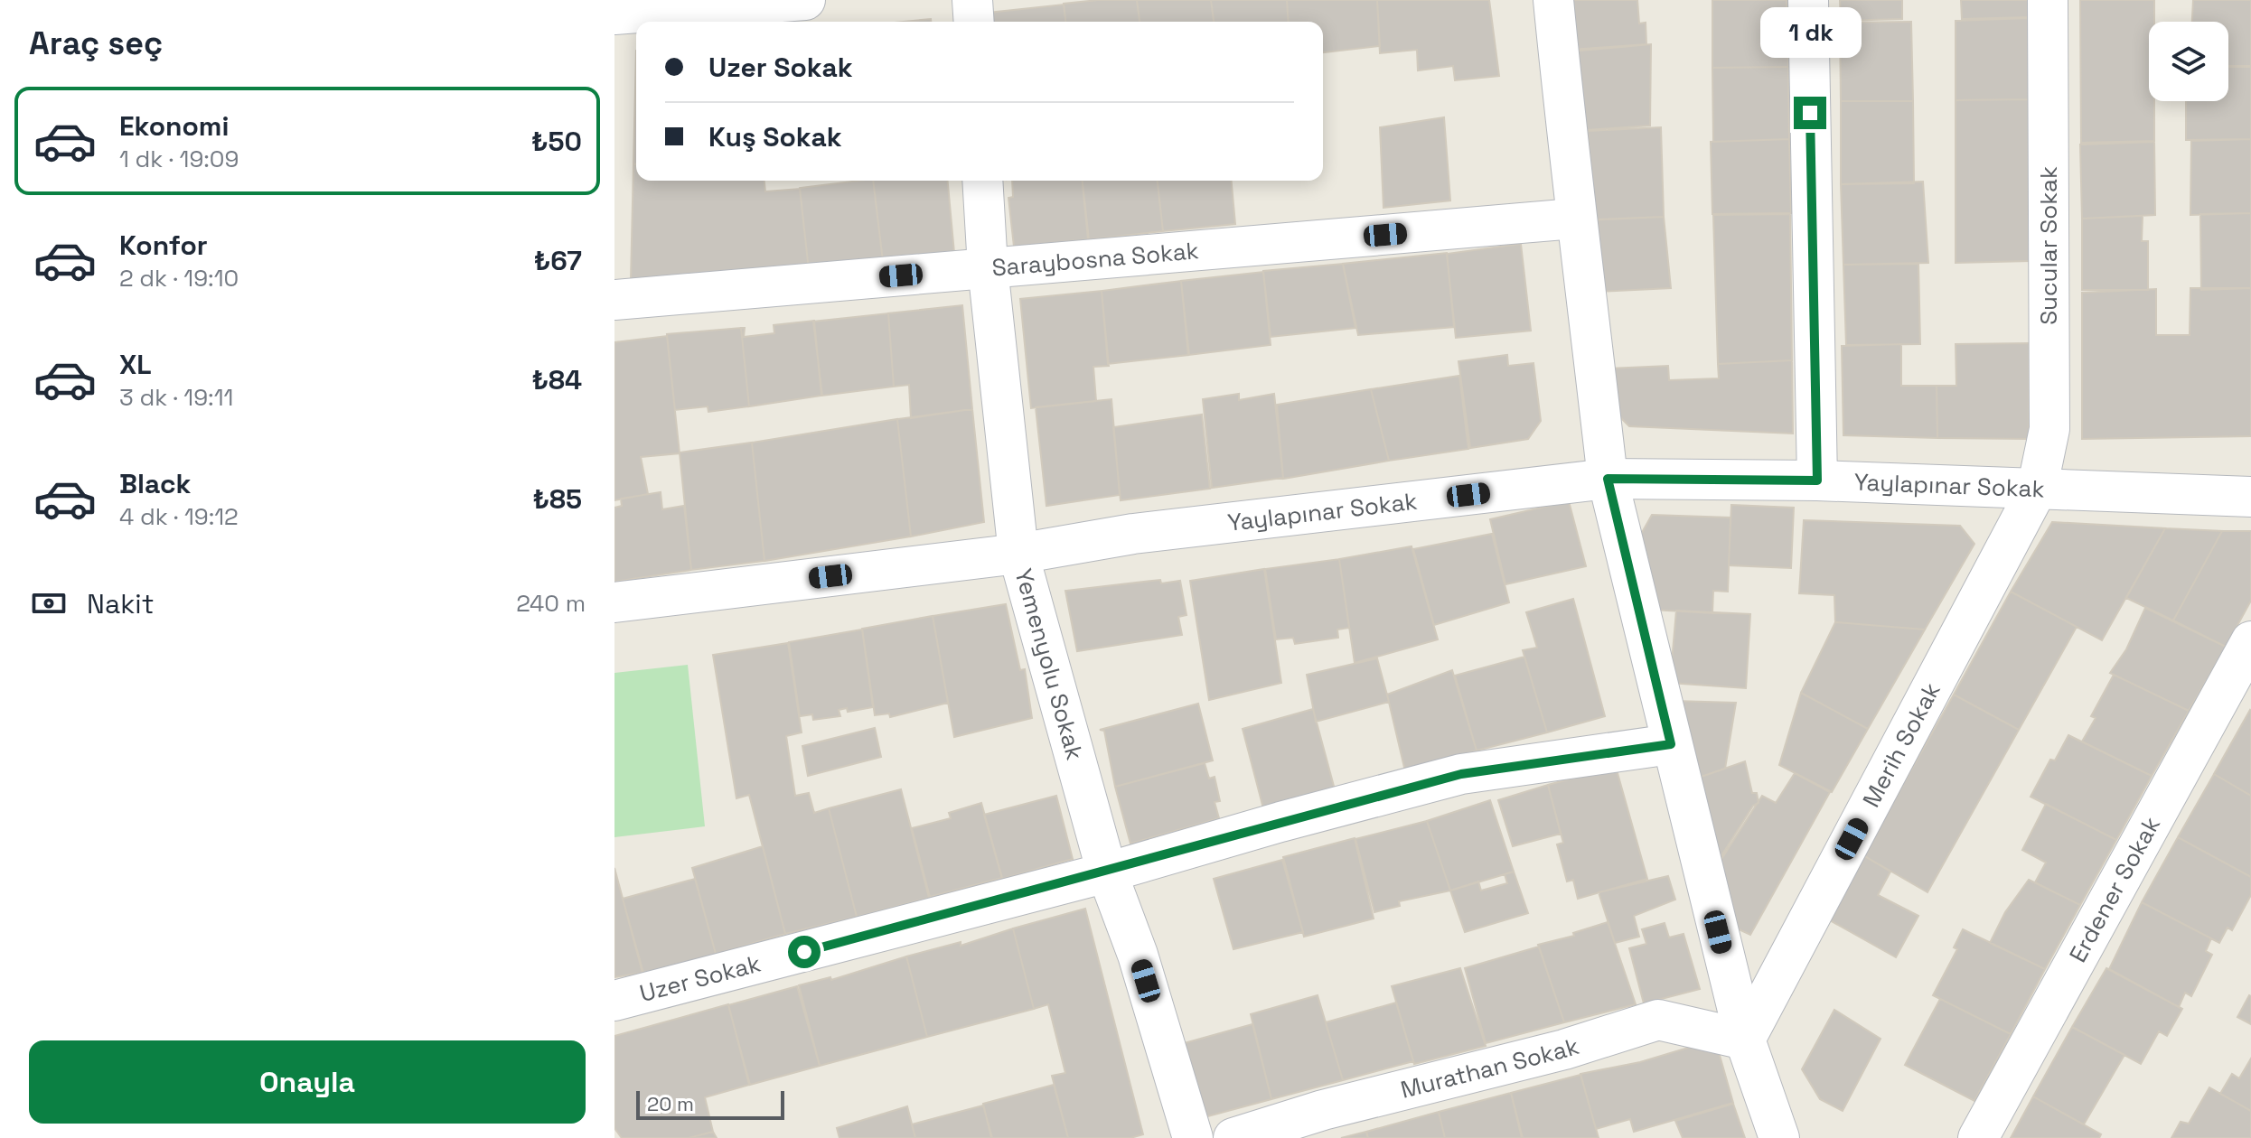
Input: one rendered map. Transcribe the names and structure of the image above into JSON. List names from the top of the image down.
{
  "streets": {
    "street": [
      "Sucular Sokak",
      "Saraybosna Sokak",
      "Yaylapınar Sokak",
      "Yemenyolu Sokak",
      "Merih Sokak",
      "Erdener Sokak",
      "Uzer Sokak",
      "Murathan Sokak"
    ]
  },
  "crossings": [
    ["Sucular Sokak", "Yaylapınar Sokak"],
    ["Sucular Sokak", "Merih Sokak"],
    ["Saraybosna Sokak", "Yemenyolu Sokak"],
    ["Yaylapınar Sokak", "Yemenyolu Sokak"],
    ["Yaylapınar Sokak", "Merih Sokak"],
    ["Yemenyolu Sokak", "Uzer Sokak"],
    ["Merih Sokak", "Murathan Sokak"]
  ],
  "scale_bar": "20 m",
  "page": {
    "heading": "Araç seç",
    "bubble": "1 dk",
    "banner": ["Uzer Sokak", "Kuş Sokak"],
    "list": [
      {
        "name": "Ekonomi",
        "note": "1 dk · 19:09",
        "value": "₺50"
      },
      {
        "name": "Konfor",
        "note": "2 dk · 19:10",
        "value": "₺67"
      },
      {
        "name": "XL",
        "note": "3 dk · 19:11",
        "value": "₺84"
      },
      {
        "name": "Black",
        "note": "4 dk · 19:12",
        "value": "₺85"
      }
    ],
    "pay": ["Nakit", "240 m"],
    "buttons": "Onayla",
    "scale": "20 m"
  }
}
